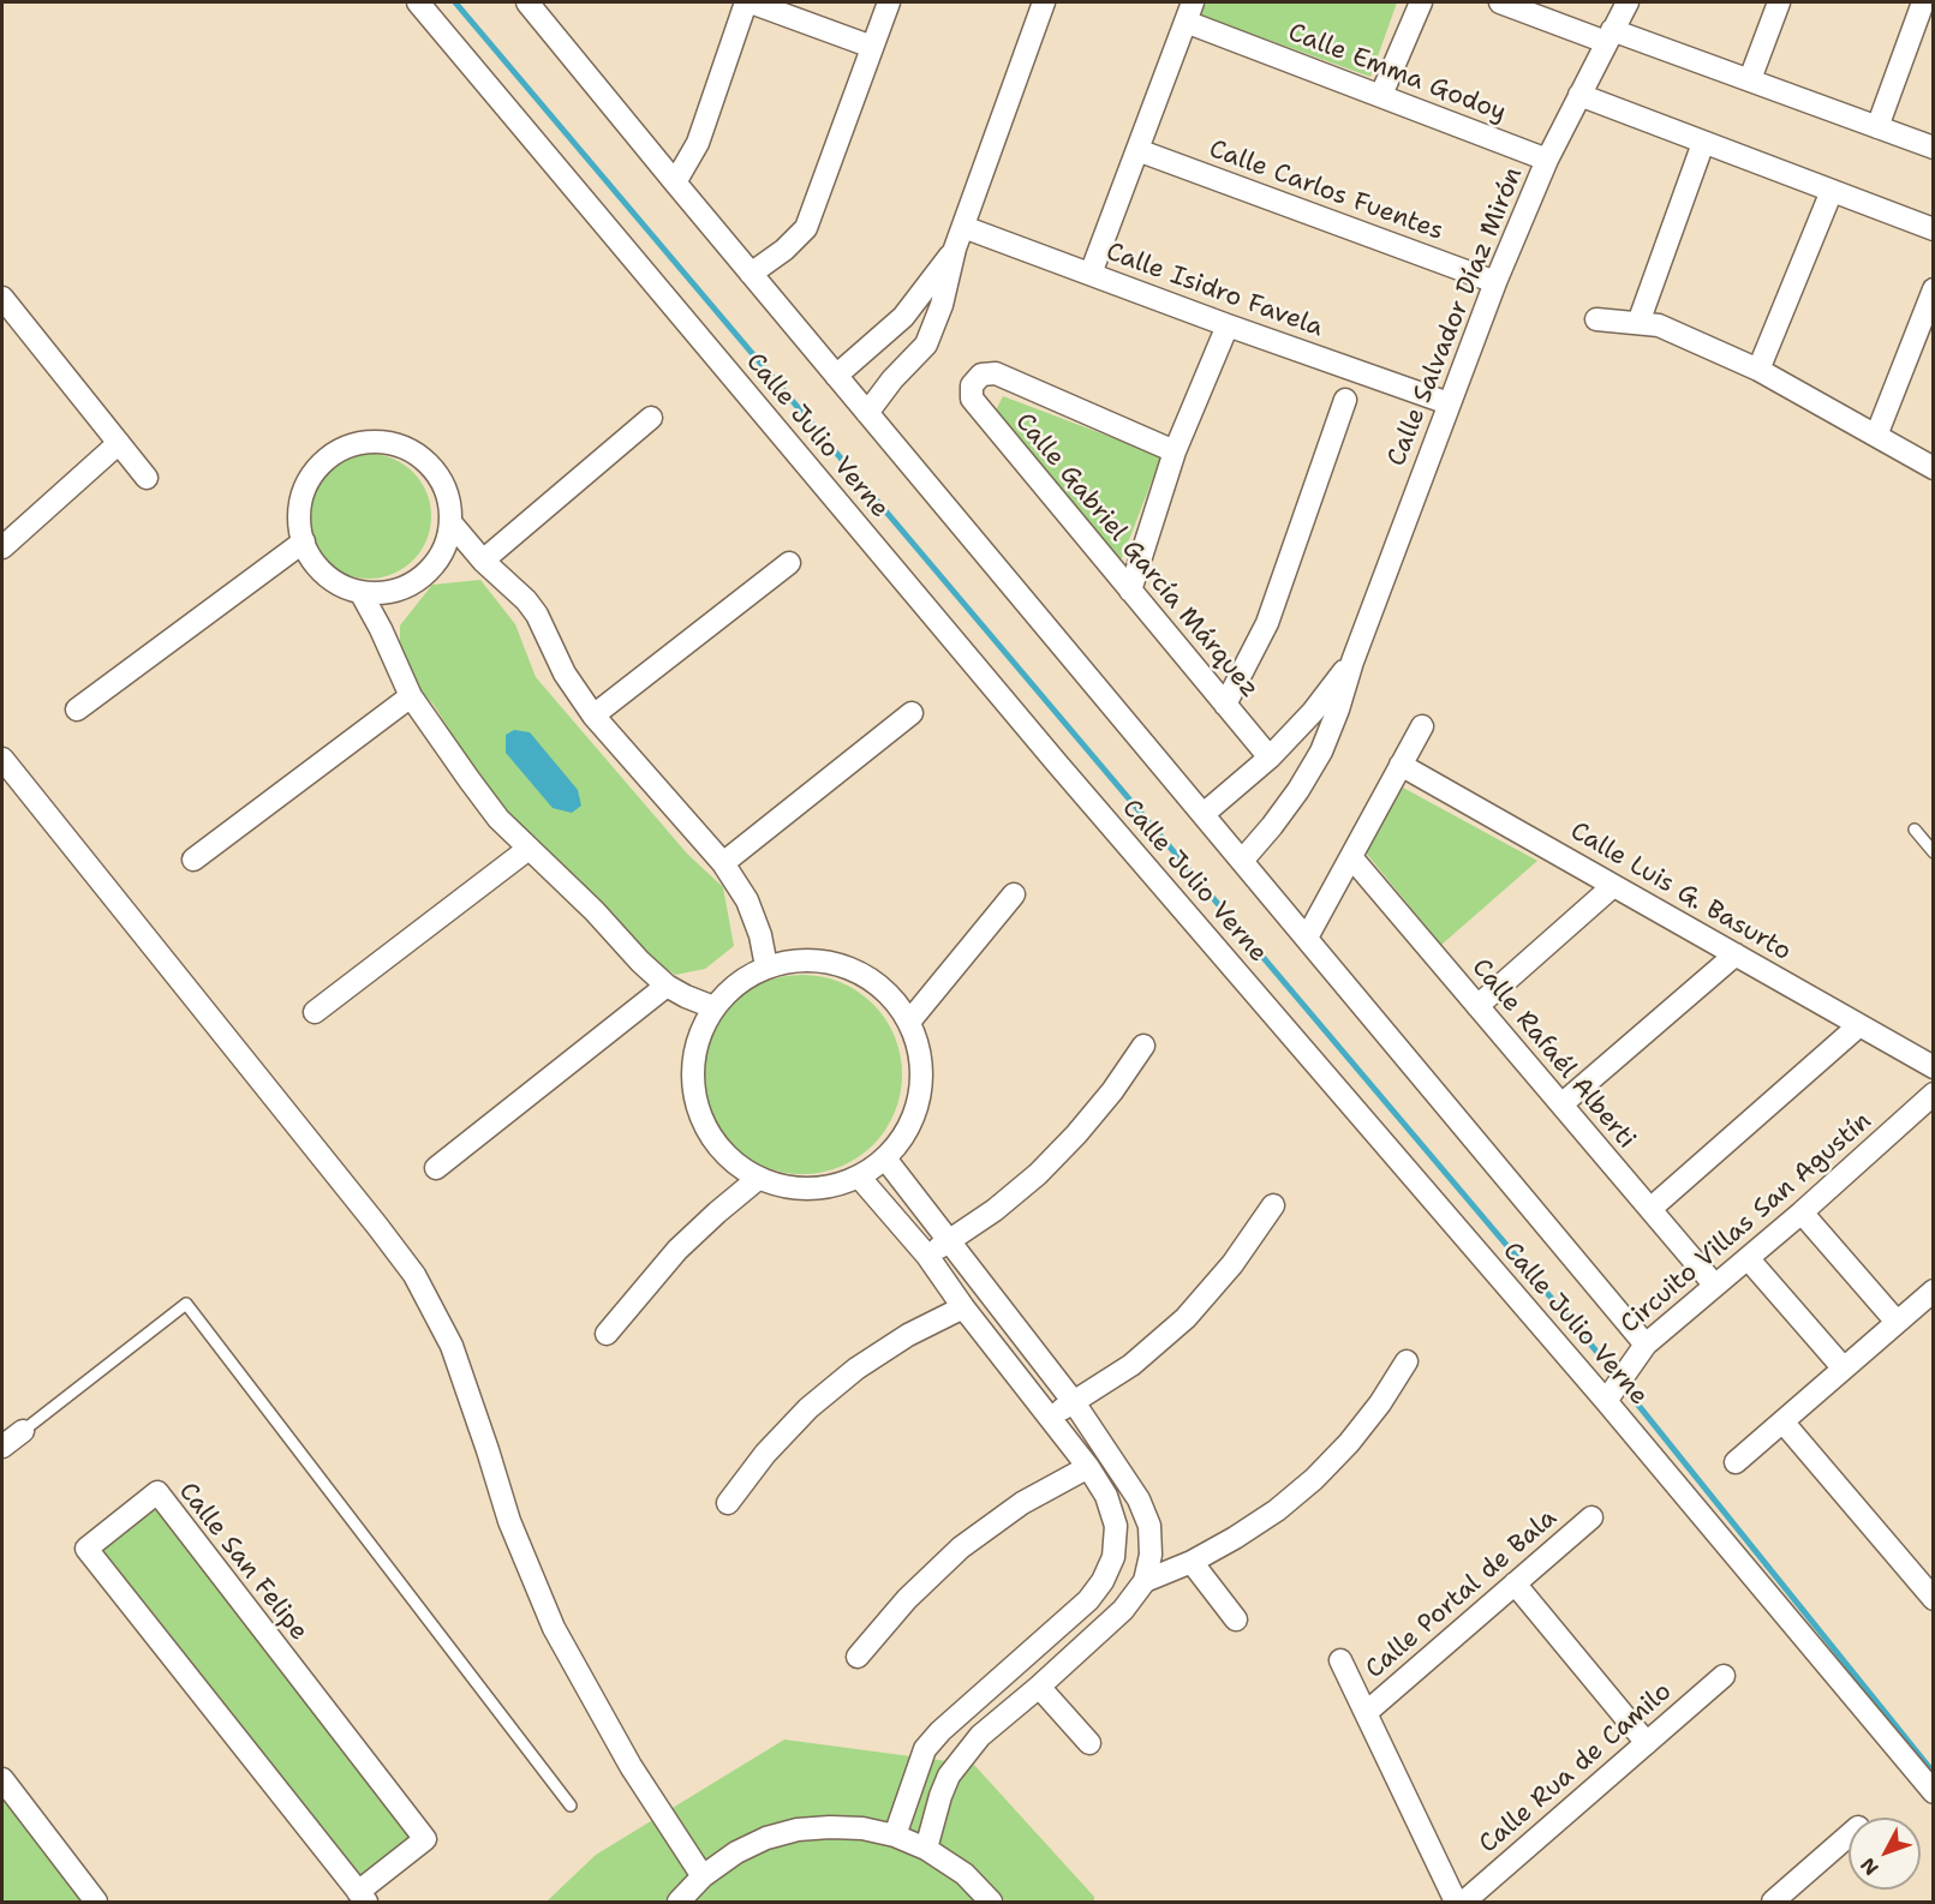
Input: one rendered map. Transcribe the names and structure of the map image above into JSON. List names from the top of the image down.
{
  "streets": {
    "street": [
      "Calle Emma Godoy",
      "Calle Carlos Fuentes",
      "Calle Isidro Favela",
      "Calle Salvador Díaz Mirón",
      "Calle Julio Verne",
      "Calle Gabriel García Márquez",
      "Calle Luis G. Basurto",
      "Calle Rafaél Alberti",
      "Circuito Villas San Agustín",
      "Calle San Felipe",
      "Calle Portal de Bala",
      "Calle Rua de Camilo"
    ]
  },
  "crossings": [
    ["Calle Emma Godoy", "Calle Salvador Díaz Mirón"],
    ["Calle Carlos Fuentes", "Calle Salvador Díaz Mirón"],
    ["Calle Isidro Favela", "Calle Salvador Díaz Mirón"],
    ["Calle Salvador Díaz Mirón", "Calle Julio Verne"],
    ["Calle Salvador Díaz Mirón", "Calle Gabriel García Márquez"],
    ["Calle Julio Verne", "Circuito Villas San Agustín"],
    ["Calle Rafaél Alberti", "Circuito Villas San Agustín"]
  ],
  "north": "bottom left"
}
